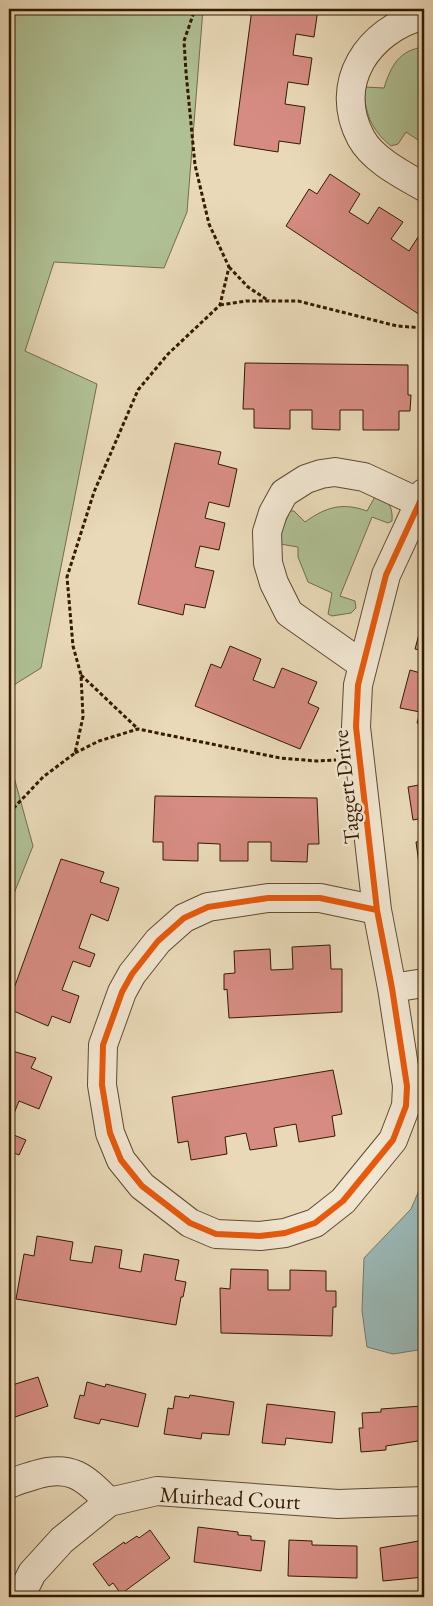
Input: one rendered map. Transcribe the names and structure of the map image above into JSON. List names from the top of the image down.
{
  "streets": {
    "street": ["Taggert Drive", "Muirhead Court"]
  }
}
